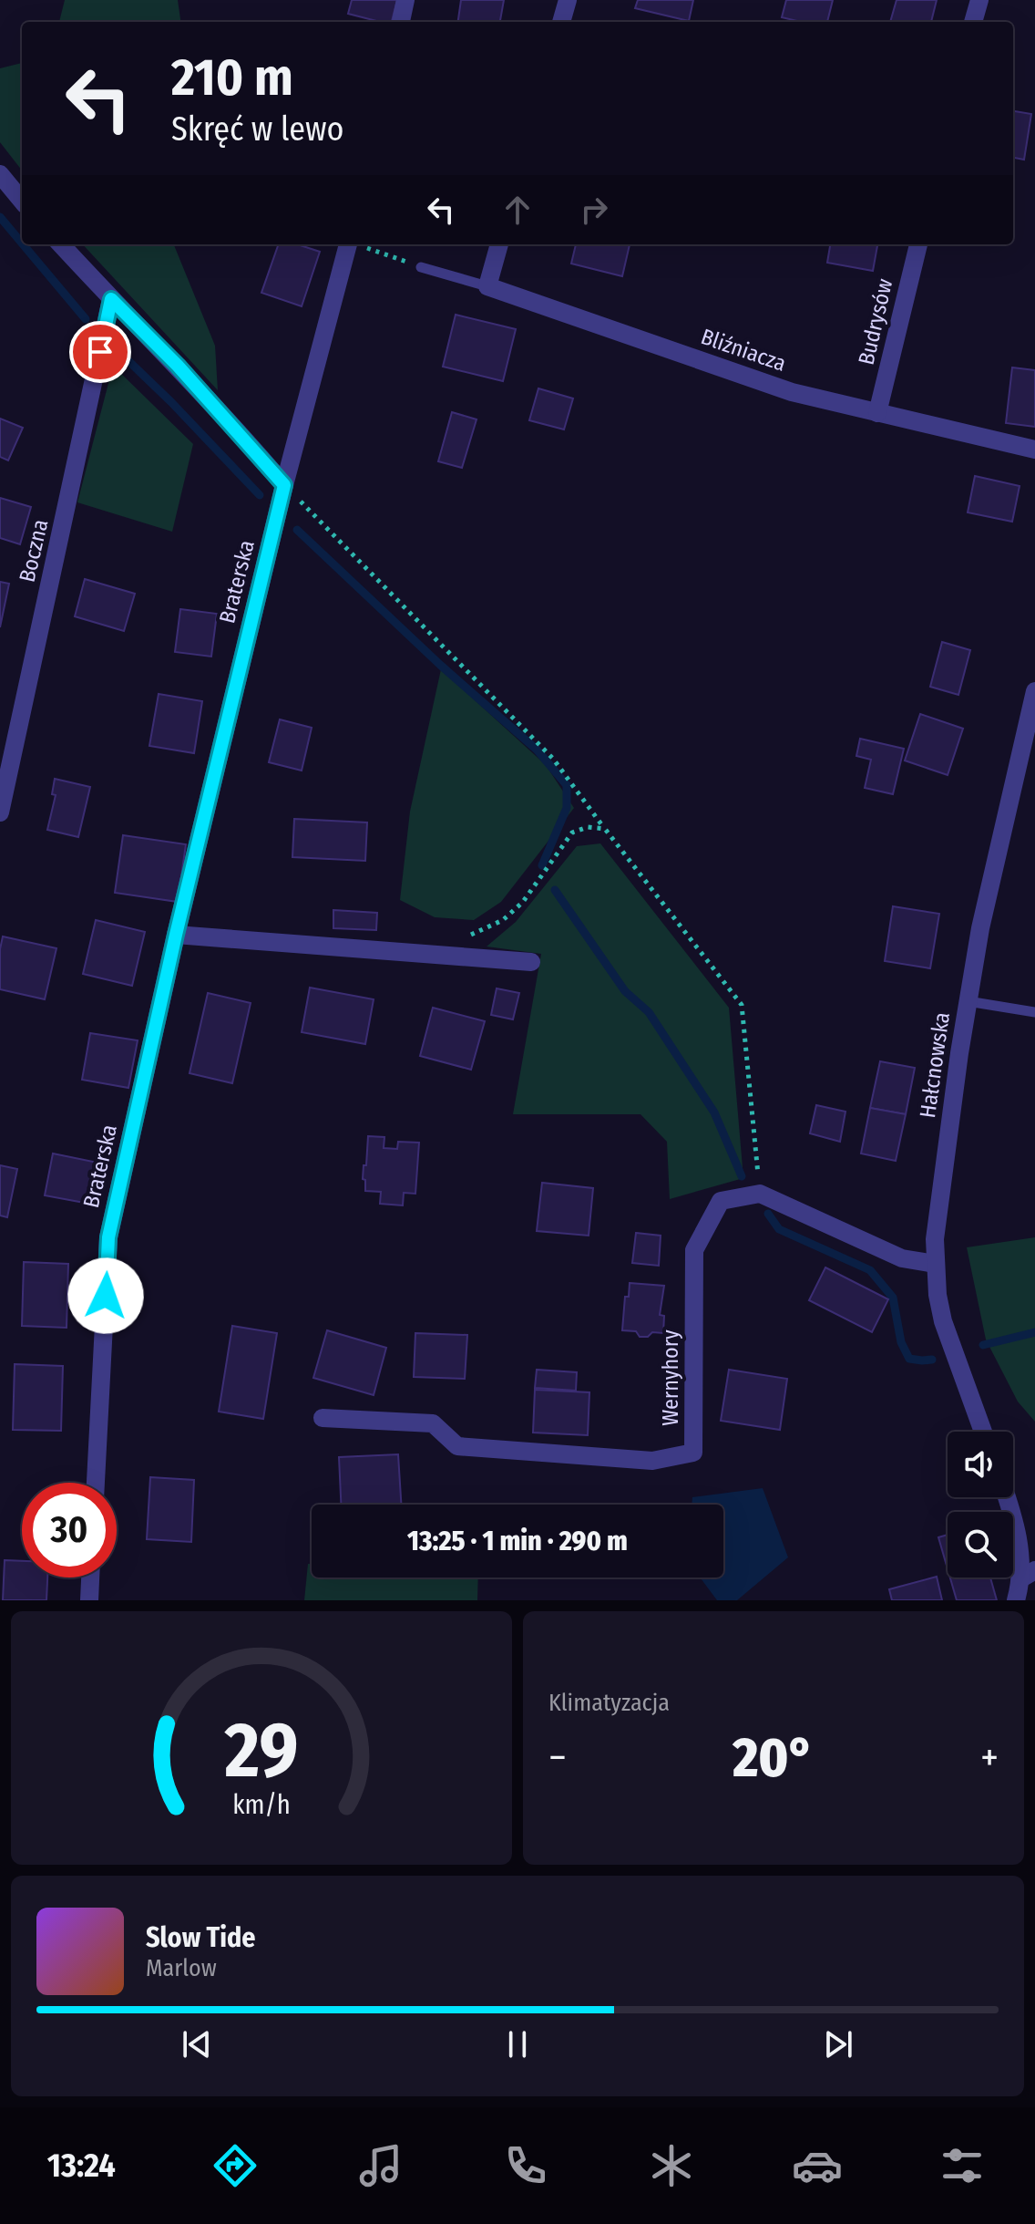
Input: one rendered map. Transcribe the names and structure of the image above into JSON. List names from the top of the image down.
{
  "streets": {
    "street": [
      "Budrysów",
      "Bliźniacza",
      "Boczna",
      "Braterska",
      "Hałcnowska",
      "Wernyhory"
    ]
  },
  "crossings": [
    ["Budrysów", "Bliźniacza"]
  ],
  "page": {
    "turn": ["210 m", "Skręć w lewo"],
    "limit": "30",
    "trip": "13:25 · 1 min · 290 m",
    "tile": "Klimatyzacja",
    "heat": ["−", "20°", "+"],
    "song": ["Slow Tide", "Marlow"],
    "tabs": "13:24",
    "gauge": ["29", "km/h"]
  }
}
